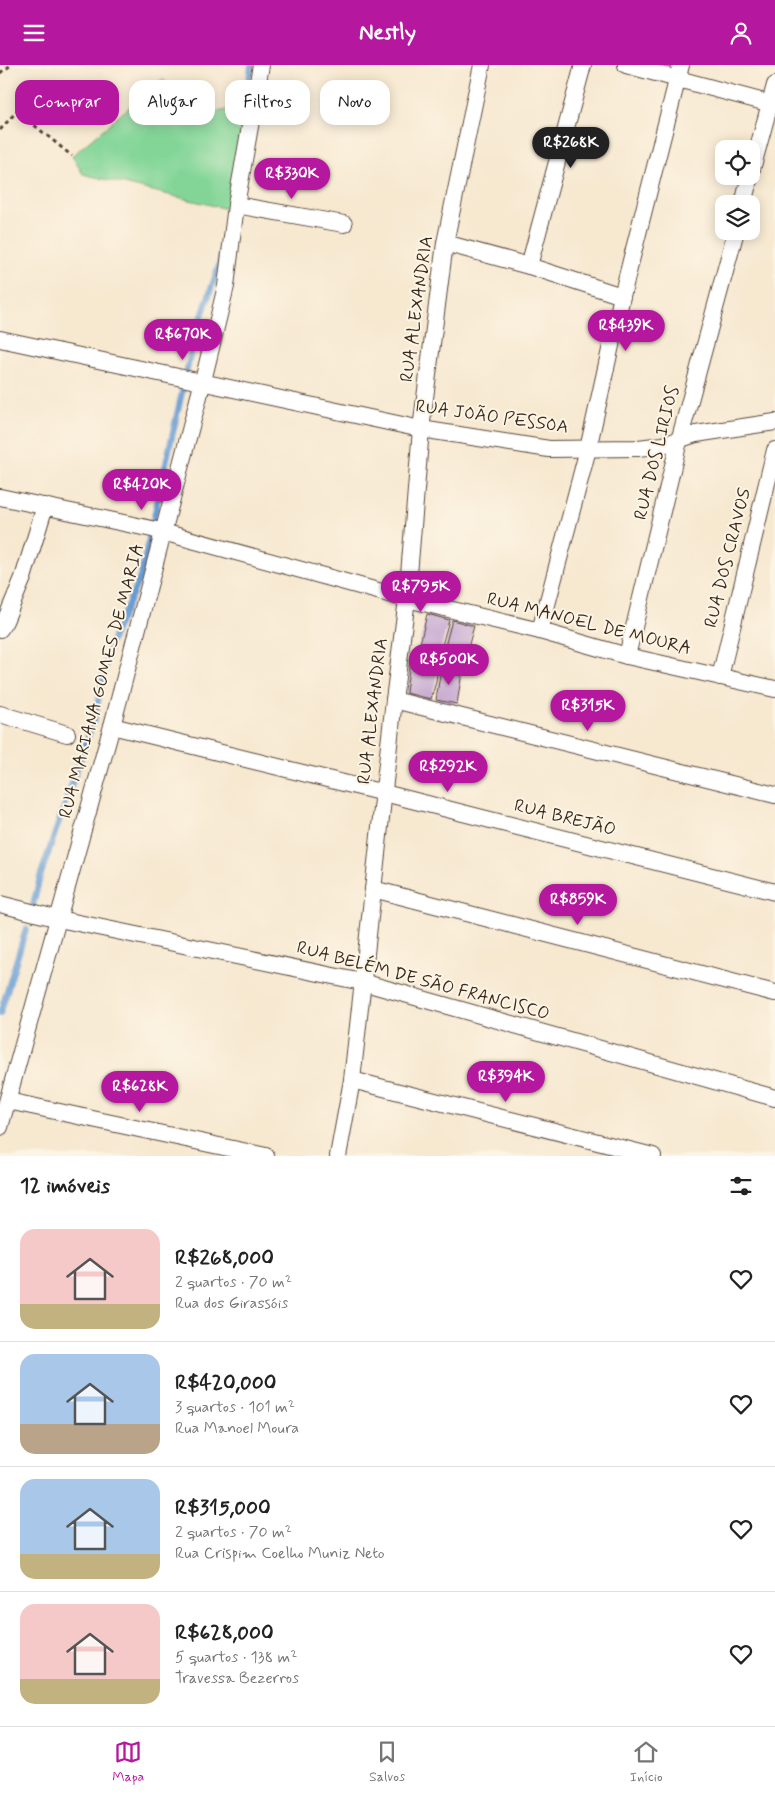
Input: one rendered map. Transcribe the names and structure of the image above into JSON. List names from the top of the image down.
{
  "streets": {
    "street": [
      "RUA ALEXANDRIA",
      "RUA JOÃO PESSOA",
      "RUA DOS LIRIOS",
      "RUA DOS CRAVOS",
      "RUA MANOEL DE MOURA",
      "RUA MARIANA GOMES DE MARIA",
      "RUA BREJÃO",
      "RUA BELÉM DE SÃO FRANCISCO"
    ]
  },
  "crossings": [
    ["RUA ALEXANDRIA", "RUA JOÃO PESSOA"],
    ["RUA ALEXANDRIA", "RUA MANOEL DE MOURA"],
    ["RUA ALEXANDRIA", "RUA BREJÃO"],
    ["RUA ALEXANDRIA", "RUA BELÉM DE SÃO FRANCISCO"],
    ["RUA JOÃO PESSOA", "RUA DOS LIRIOS"],
    ["RUA JOÃO PESSOA", "RUA MARIANA GOMES DE MARIA"],
    ["RUA DOS LIRIOS", "RUA MANOEL DE MOURA"],
    ["RUA DOS CRAVOS", "RUA MANOEL DE MOURA"],
    ["RUA MANOEL DE MOURA", "RUA MARIANA GOMES DE MARIA"],
    ["RUA MARIANA GOMES DE MARIA", "RUA BREJÃO"],
    ["RUA MARIANA GOMES DE MARIA", "RUA BELÉM DE SÃO FRANCISCO"]
  ],
  "page": {
    "header": "Nestly",
    "chip": [
      "Comprar",
      "Alugar",
      "Filtros",
      "Novo"
    ],
    "price": [
      "R$268K",
      "R$330K",
      "R$439K",
      "R$670K",
      "R$420K",
      "R$795K",
      "R$500K",
      "R$315K",
      "R$292K",
      "R$859K",
      "R$394K",
      "R$628K"
    ],
    "heading": "12 imóveis",
    "list": [
      {
        "name": "R$268,000",
        "note": "2 quartos · 70 m² · Rua dos Girassóis"
      },
      {
        "name": "R$420,000",
        "note": "3 quartos · 101 m² · Rua Manoel Moura"
      },
      {
        "name": "R$315,000",
        "note": "2 quartos · 70 m² · Rua Crispim Coelho Muniz Neto"
      },
      {
        "name": "R$628,000",
        "note": "5 quartos · 138 m² · Travessa Bezerros"
      }
    ],
    "tabs": ["Mapa", "Salvos", "Início"]
  }
}
